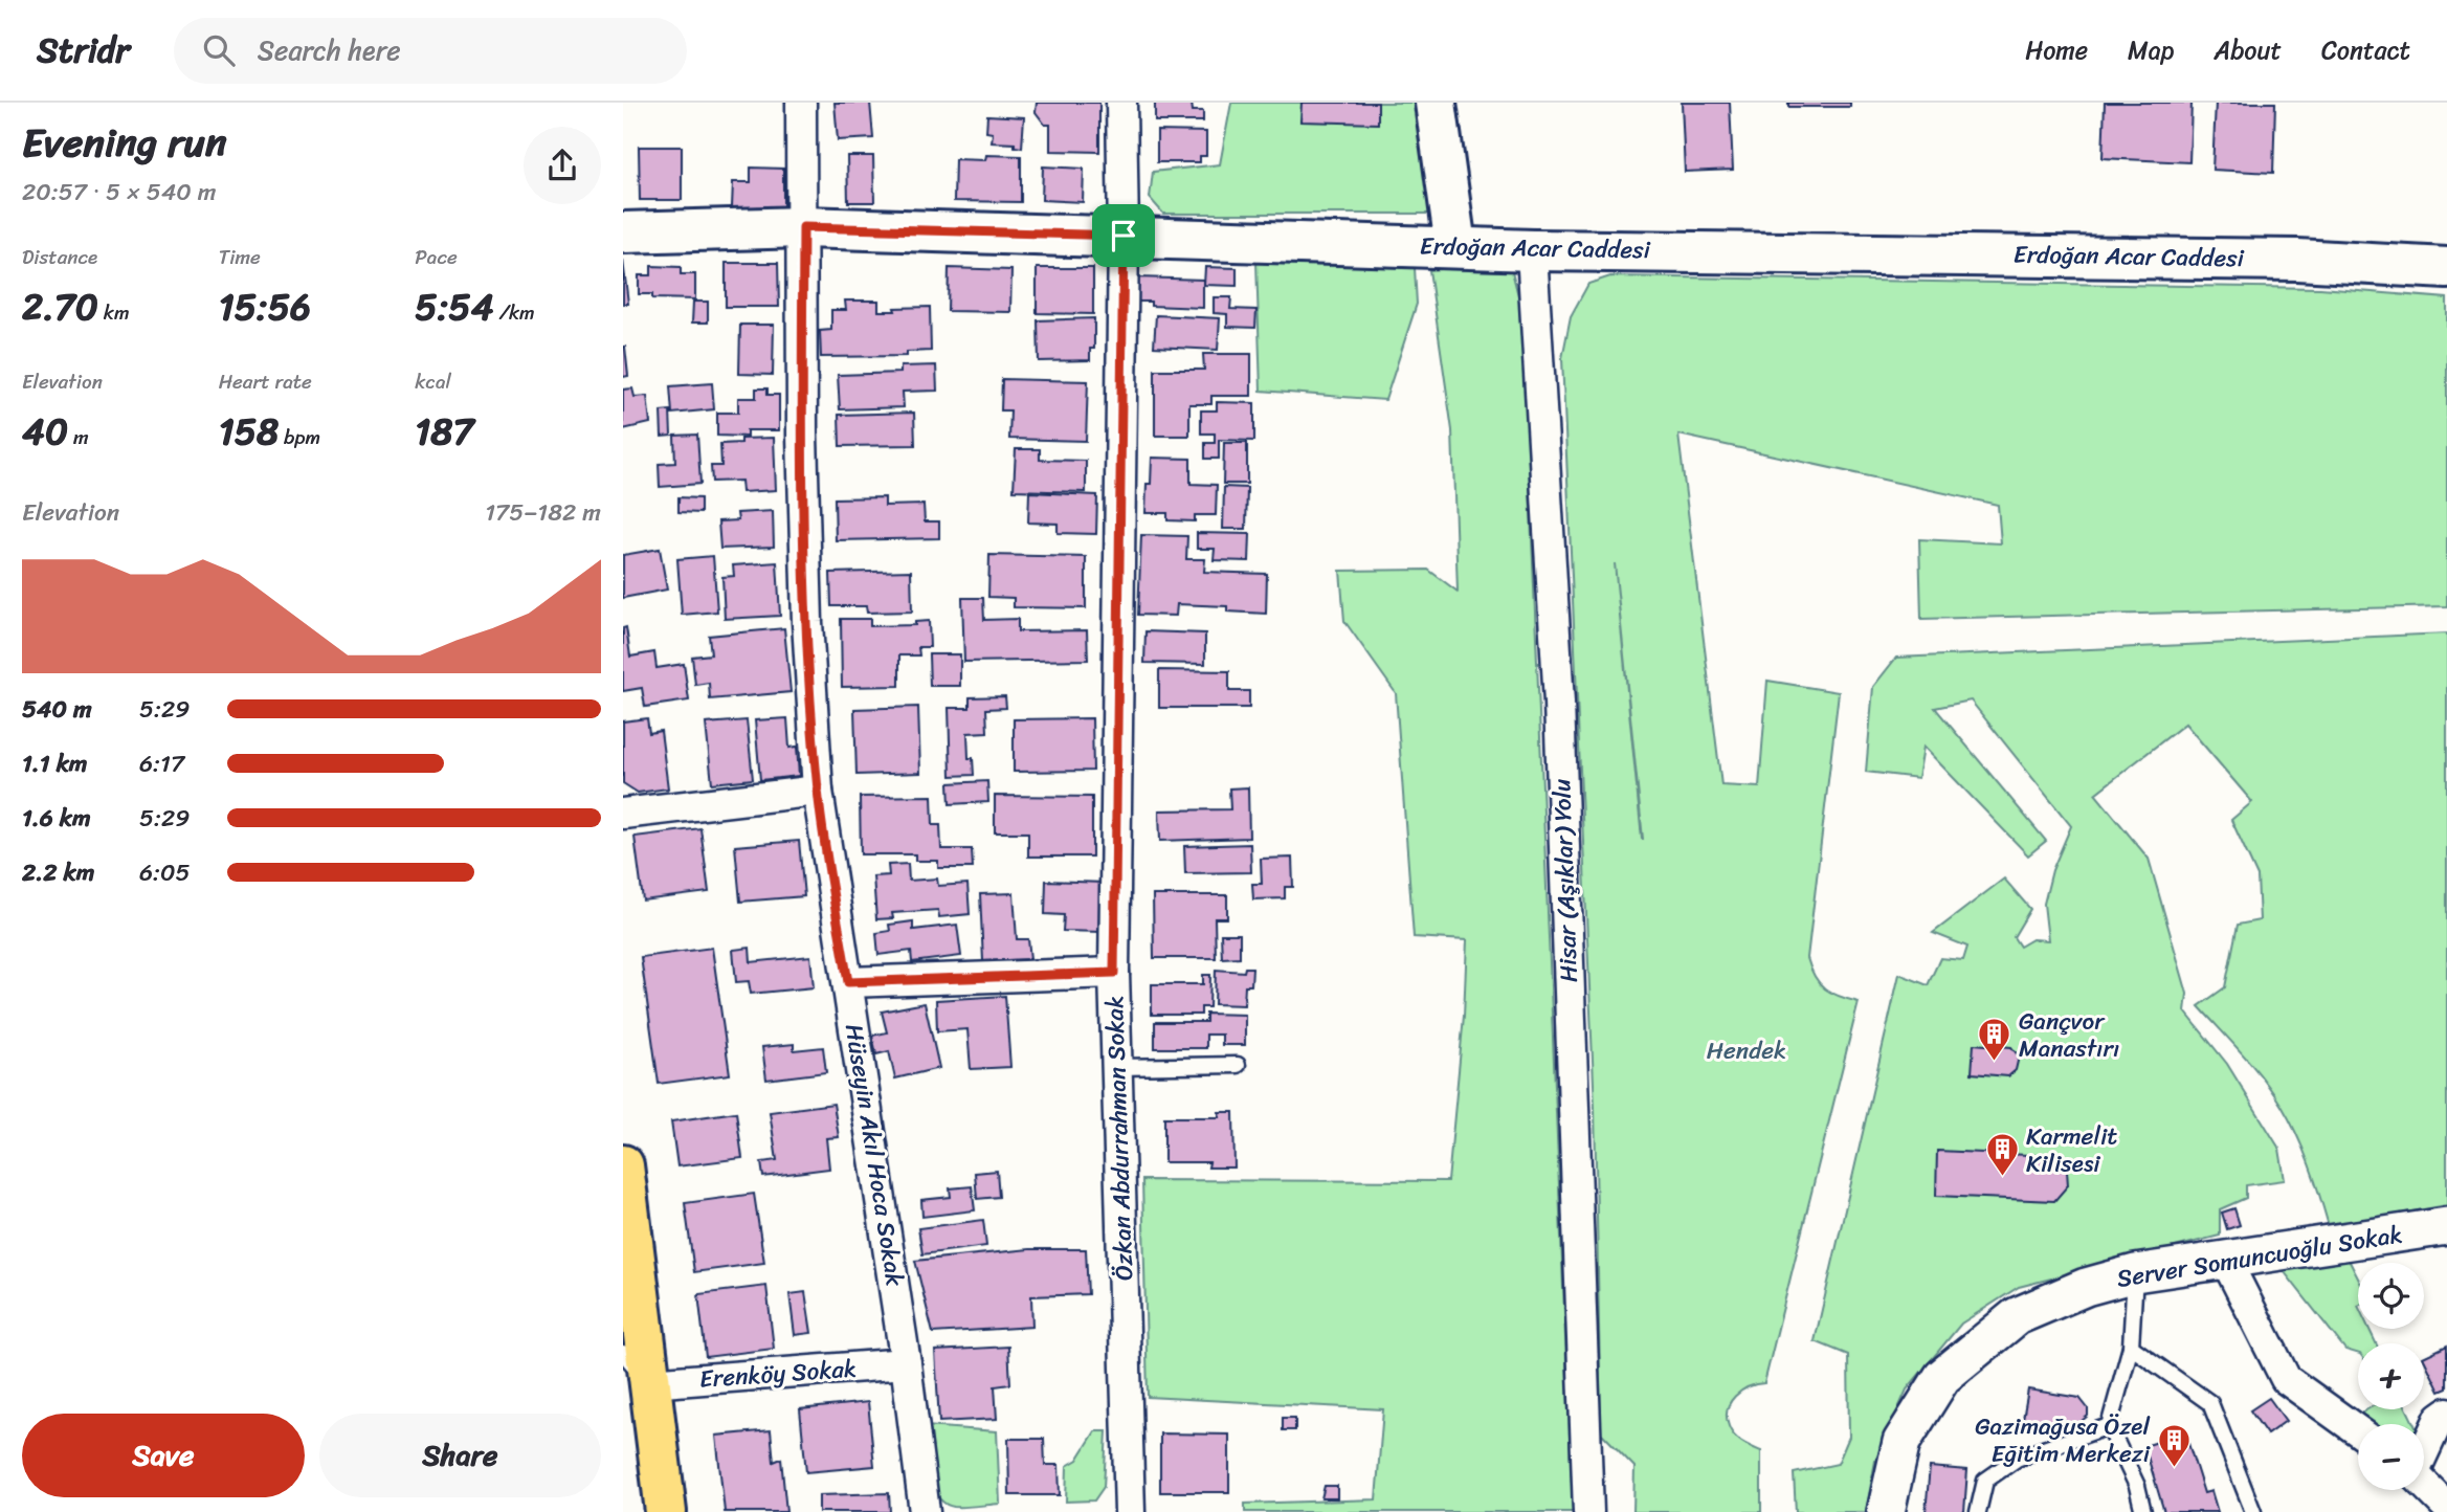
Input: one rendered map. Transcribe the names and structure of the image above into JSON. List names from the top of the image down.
{
  "streets": {
    "main road": ["Erdoğan Acar Caddesi"],
    "street": [
      "Hisar (Aşıklar) Yolu",
      "Özkan Abdurrahman Sokak",
      "Hüseyin Akıl Hoca Sokak",
      "Server Somuncuoğlu Sokak",
      "Erenköy Sokak"
    ]
  },
  "crossings": [
    ["Erdoğan Acar Caddesi", "Hisar (Aşıklar) Yolu"],
    ["Erdoğan Acar Caddesi", "Özkan Abdurrahman Sokak"],
    ["Erdoğan Acar Caddesi", "Hüseyin Akıl Hoca Sokak"],
    ["Hüseyin Akıl Hoca Sokak", "Erenköy Sokak"]
  ],
  "parks": ["Hendek"],
  "places": {
    "building": ["Gançvor Manastırı", "Karmelit Kilisesi", "Gazimağusa Özel Eğitim Merkezi"]
  },
  "page": {
    "header": "Stridr",
    "search": "Search here",
    "nav": [
      "Home",
      "Map",
      "About",
      "Contact"
    ],
    "heading": ["Evening run", "20:57 · 5 × 540 m"],
    "stats": [
      ["Distance", "2.70 km"],
      ["Time", "15:56"],
      ["Pace", "5:54 /km"],
      ["Elevation", "40 m"],
      ["Heart rate", "158 bpm"],
      ["kcal", "187"]
    ],
    "chart": ["Elevation", "175–182 m"],
    "list": [
      {
        "name": "540 m",
        "note": "5:29"
      },
      {
        "name": "1.1 km",
        "note": "6:17"
      },
      {
        "name": "1.6 km",
        "note": "5:29"
      },
      {
        "name": "2.2 km",
        "note": "6:05"
      }
    ],
    "map_buttons": ["+", "−"],
    "buttons": ["Save", "Share"]
  }
}
